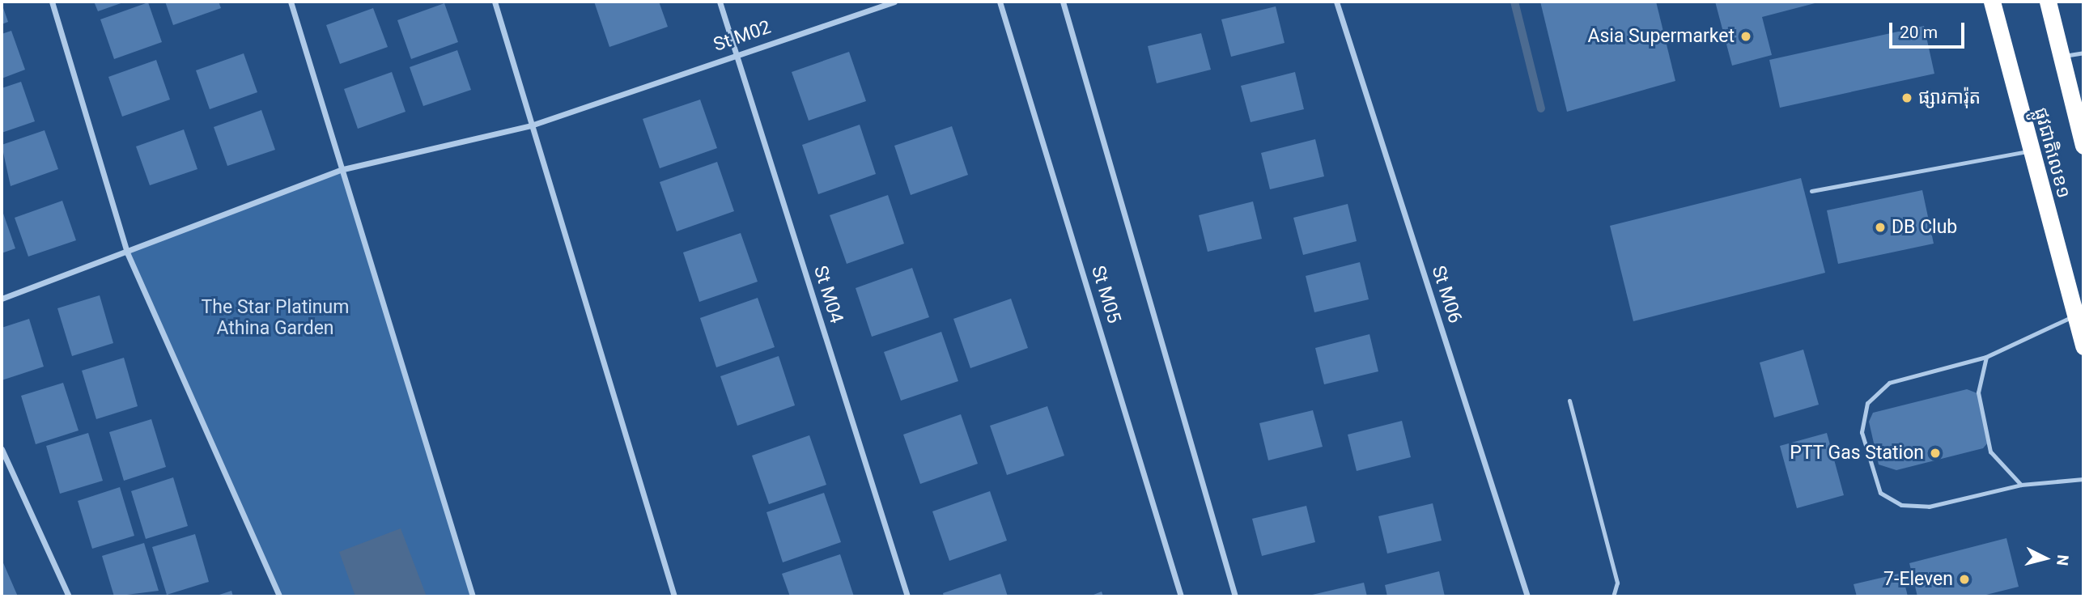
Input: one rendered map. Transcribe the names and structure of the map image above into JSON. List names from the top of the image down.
{
  "streets": {
    "highway": ["ផ្លូវជាតិលេខ១"],
    "street": [
      "St M02",
      "St M04",
      "St M05",
      "St M06"
    ]
  },
  "crossings": [
    ["St M02", "St M04"]
  ],
  "parks": ["The Star Platinum Athina Garden"],
  "places": [
    "Asia Supermarket",
    "ផ្សារការ៉ុត",
    "DB Club",
    "PTT Gas Station",
    "7-Eleven"
  ],
  "scale_bar": "20 m",
  "north": "right"
}
